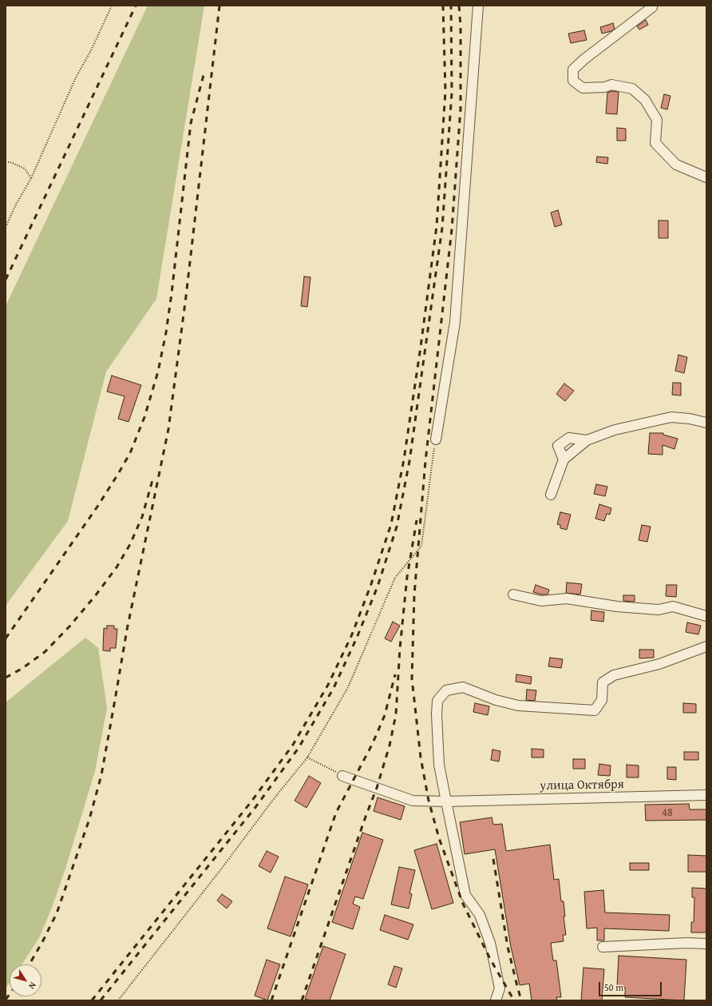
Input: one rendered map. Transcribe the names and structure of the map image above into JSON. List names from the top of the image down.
{
  "streets": {
    "street": ["улица Октября"]
  },
  "house_numbers": ["48"],
  "scale_bar": "50 m",
  "north": "bottom right"
}
